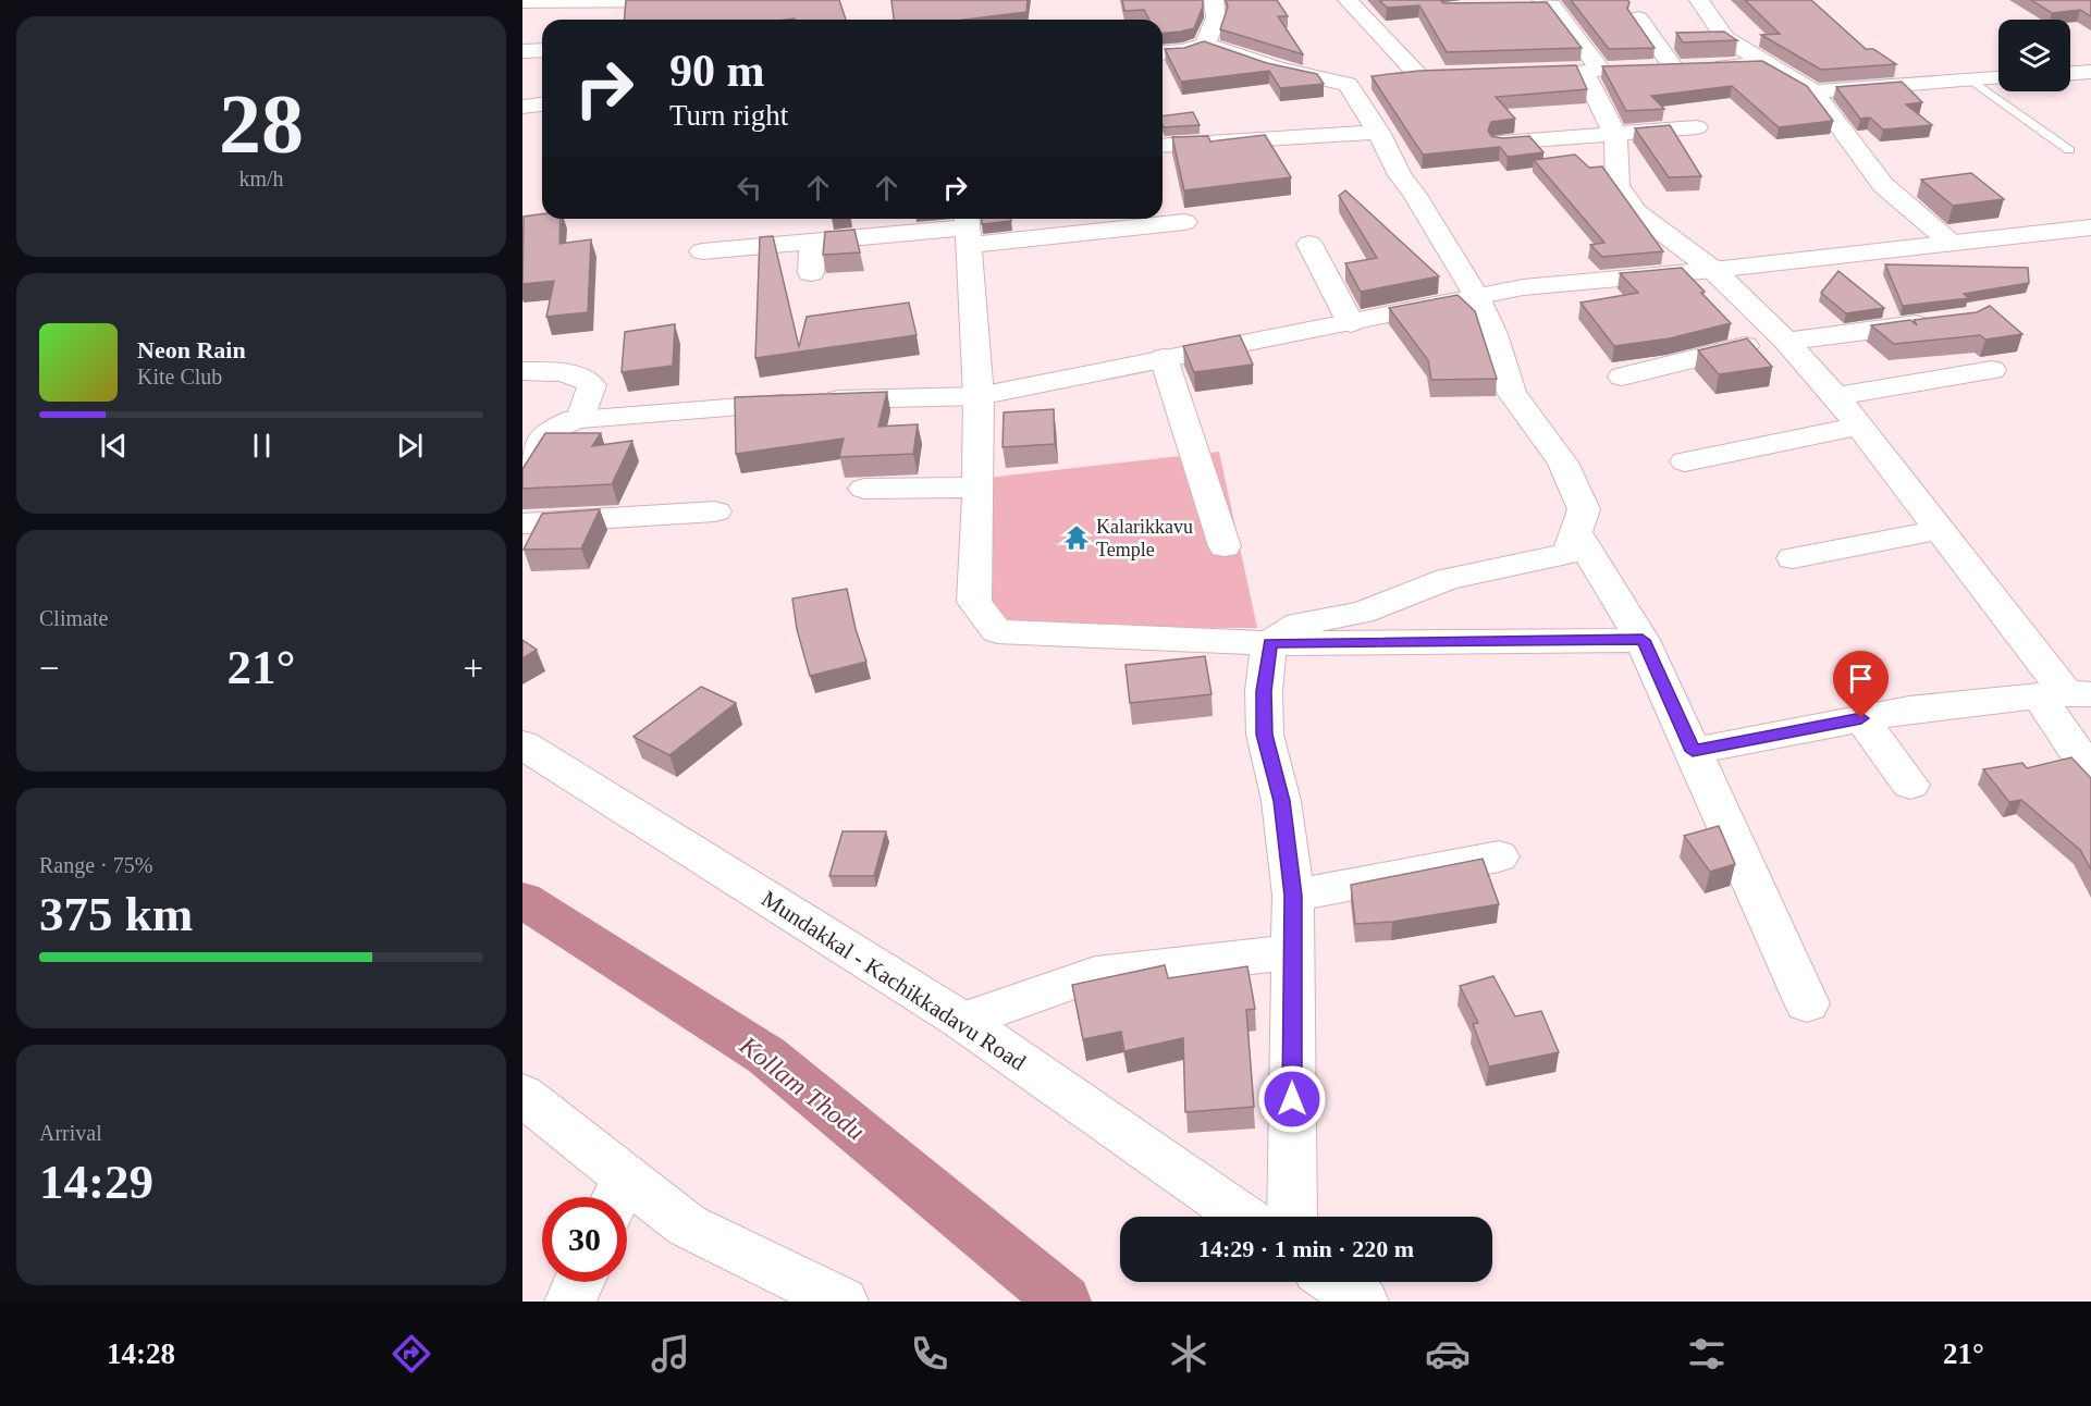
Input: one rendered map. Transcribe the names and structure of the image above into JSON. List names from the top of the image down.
{
  "streets": {
    "street": ["Mundakkal - Kachikkadavu Road"]
  },
  "water": ["Kollam Thodu"],
  "places": {
    "temple": ["Kalarikkavu Temple"]
  },
  "page": {
    "tile": [
      ["28", "km/h"],
      "Climate",
      ["Range · 75%", "375 km"],
      ["Arrival", "14:29"]
    ],
    "turn": ["90 m", "Turn right"],
    "song": ["Neon Rain", "Kite Club"],
    "heat": ["−", "21°", "+"],
    "limit": "30",
    "trip": "14:29 · 1 min · 220 m",
    "tabs": ["14:28", "21°"]
  }
}
